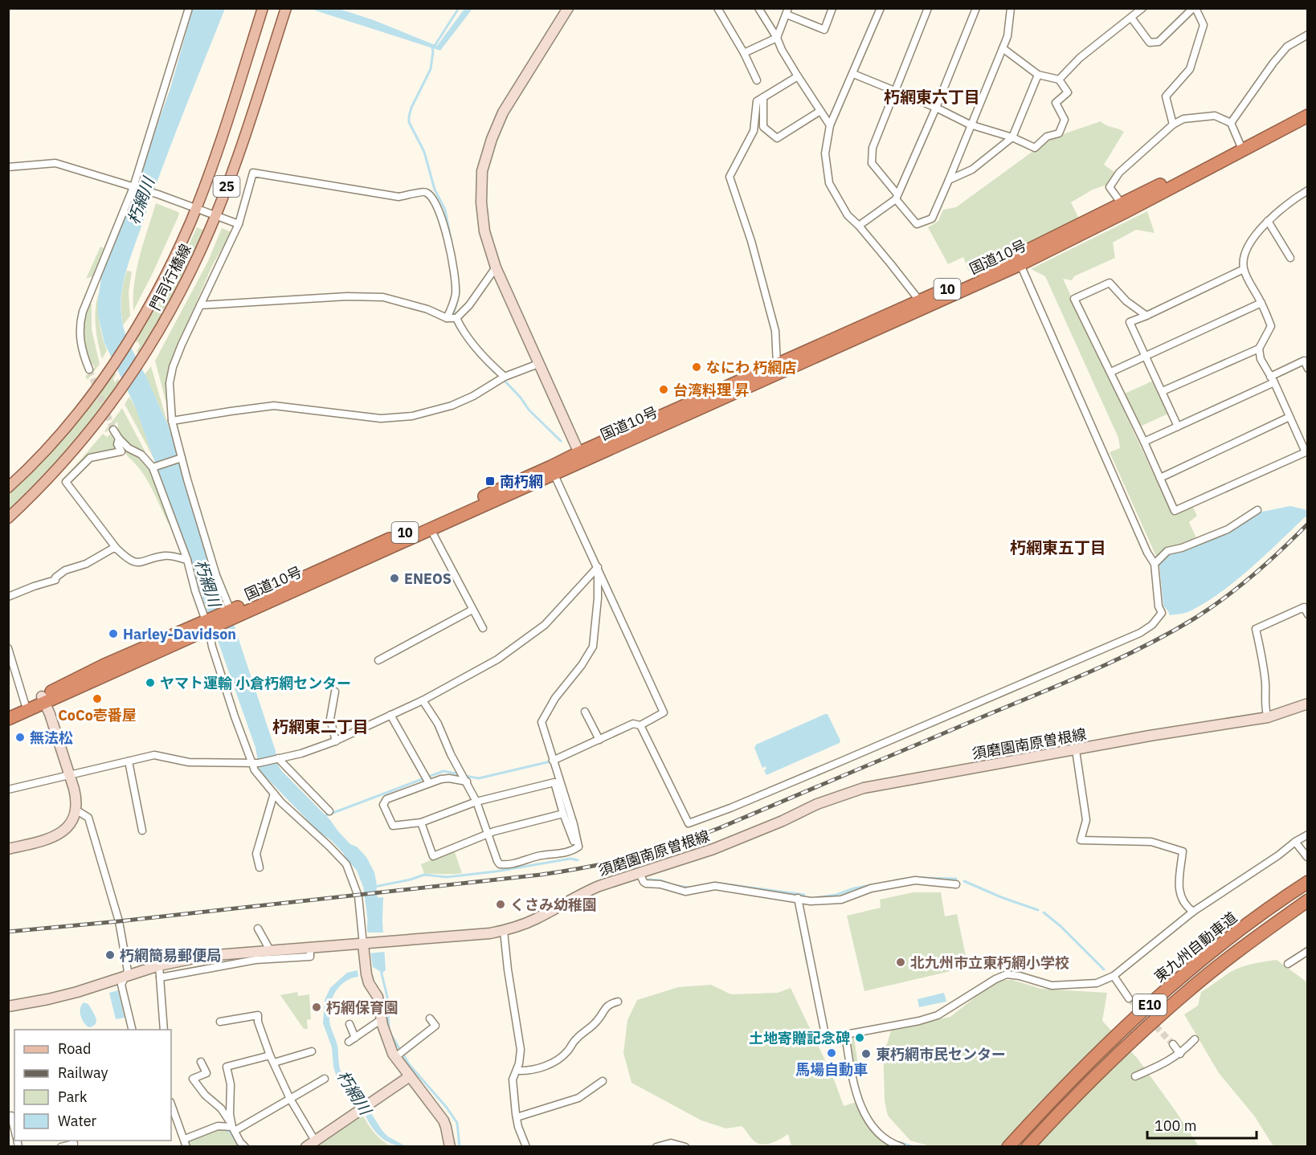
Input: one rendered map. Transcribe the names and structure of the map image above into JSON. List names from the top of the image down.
{
  "streets": {
    "highway": [
      "国道10号",
      "10",
      "東九州自動車道",
      "E10"
    ],
    "main road": ["25", "門司行橋線", "須磨園南原曽根線"]
  },
  "districts": ["朽網東六丁目", "朽網東五丁目", "朽網東二丁目"],
  "water": ["朽網川"],
  "places": {
    "other": [
      "なにわ 朽網店",
      "台湾料理 昇",
      "ENEOS",
      "Harley-Davidson",
      "ヤマト運輸 小倉朽網センター",
      "CoCo壱番屋",
      "無法松",
      "くさみ幼稚園",
      "朽網簡易郵便局",
      "北九州市立東朽網小学校",
      "朽網保育園",
      "土地寄贈記念碑",
      "馬場自動車",
      "東朽網市民センター"
    ],
    "transit": ["南朽網"]
  },
  "legend": [
    "Road",
    "Railway",
    "Park",
    "Water"
  ],
  "scale_bar": "100 m"
}
